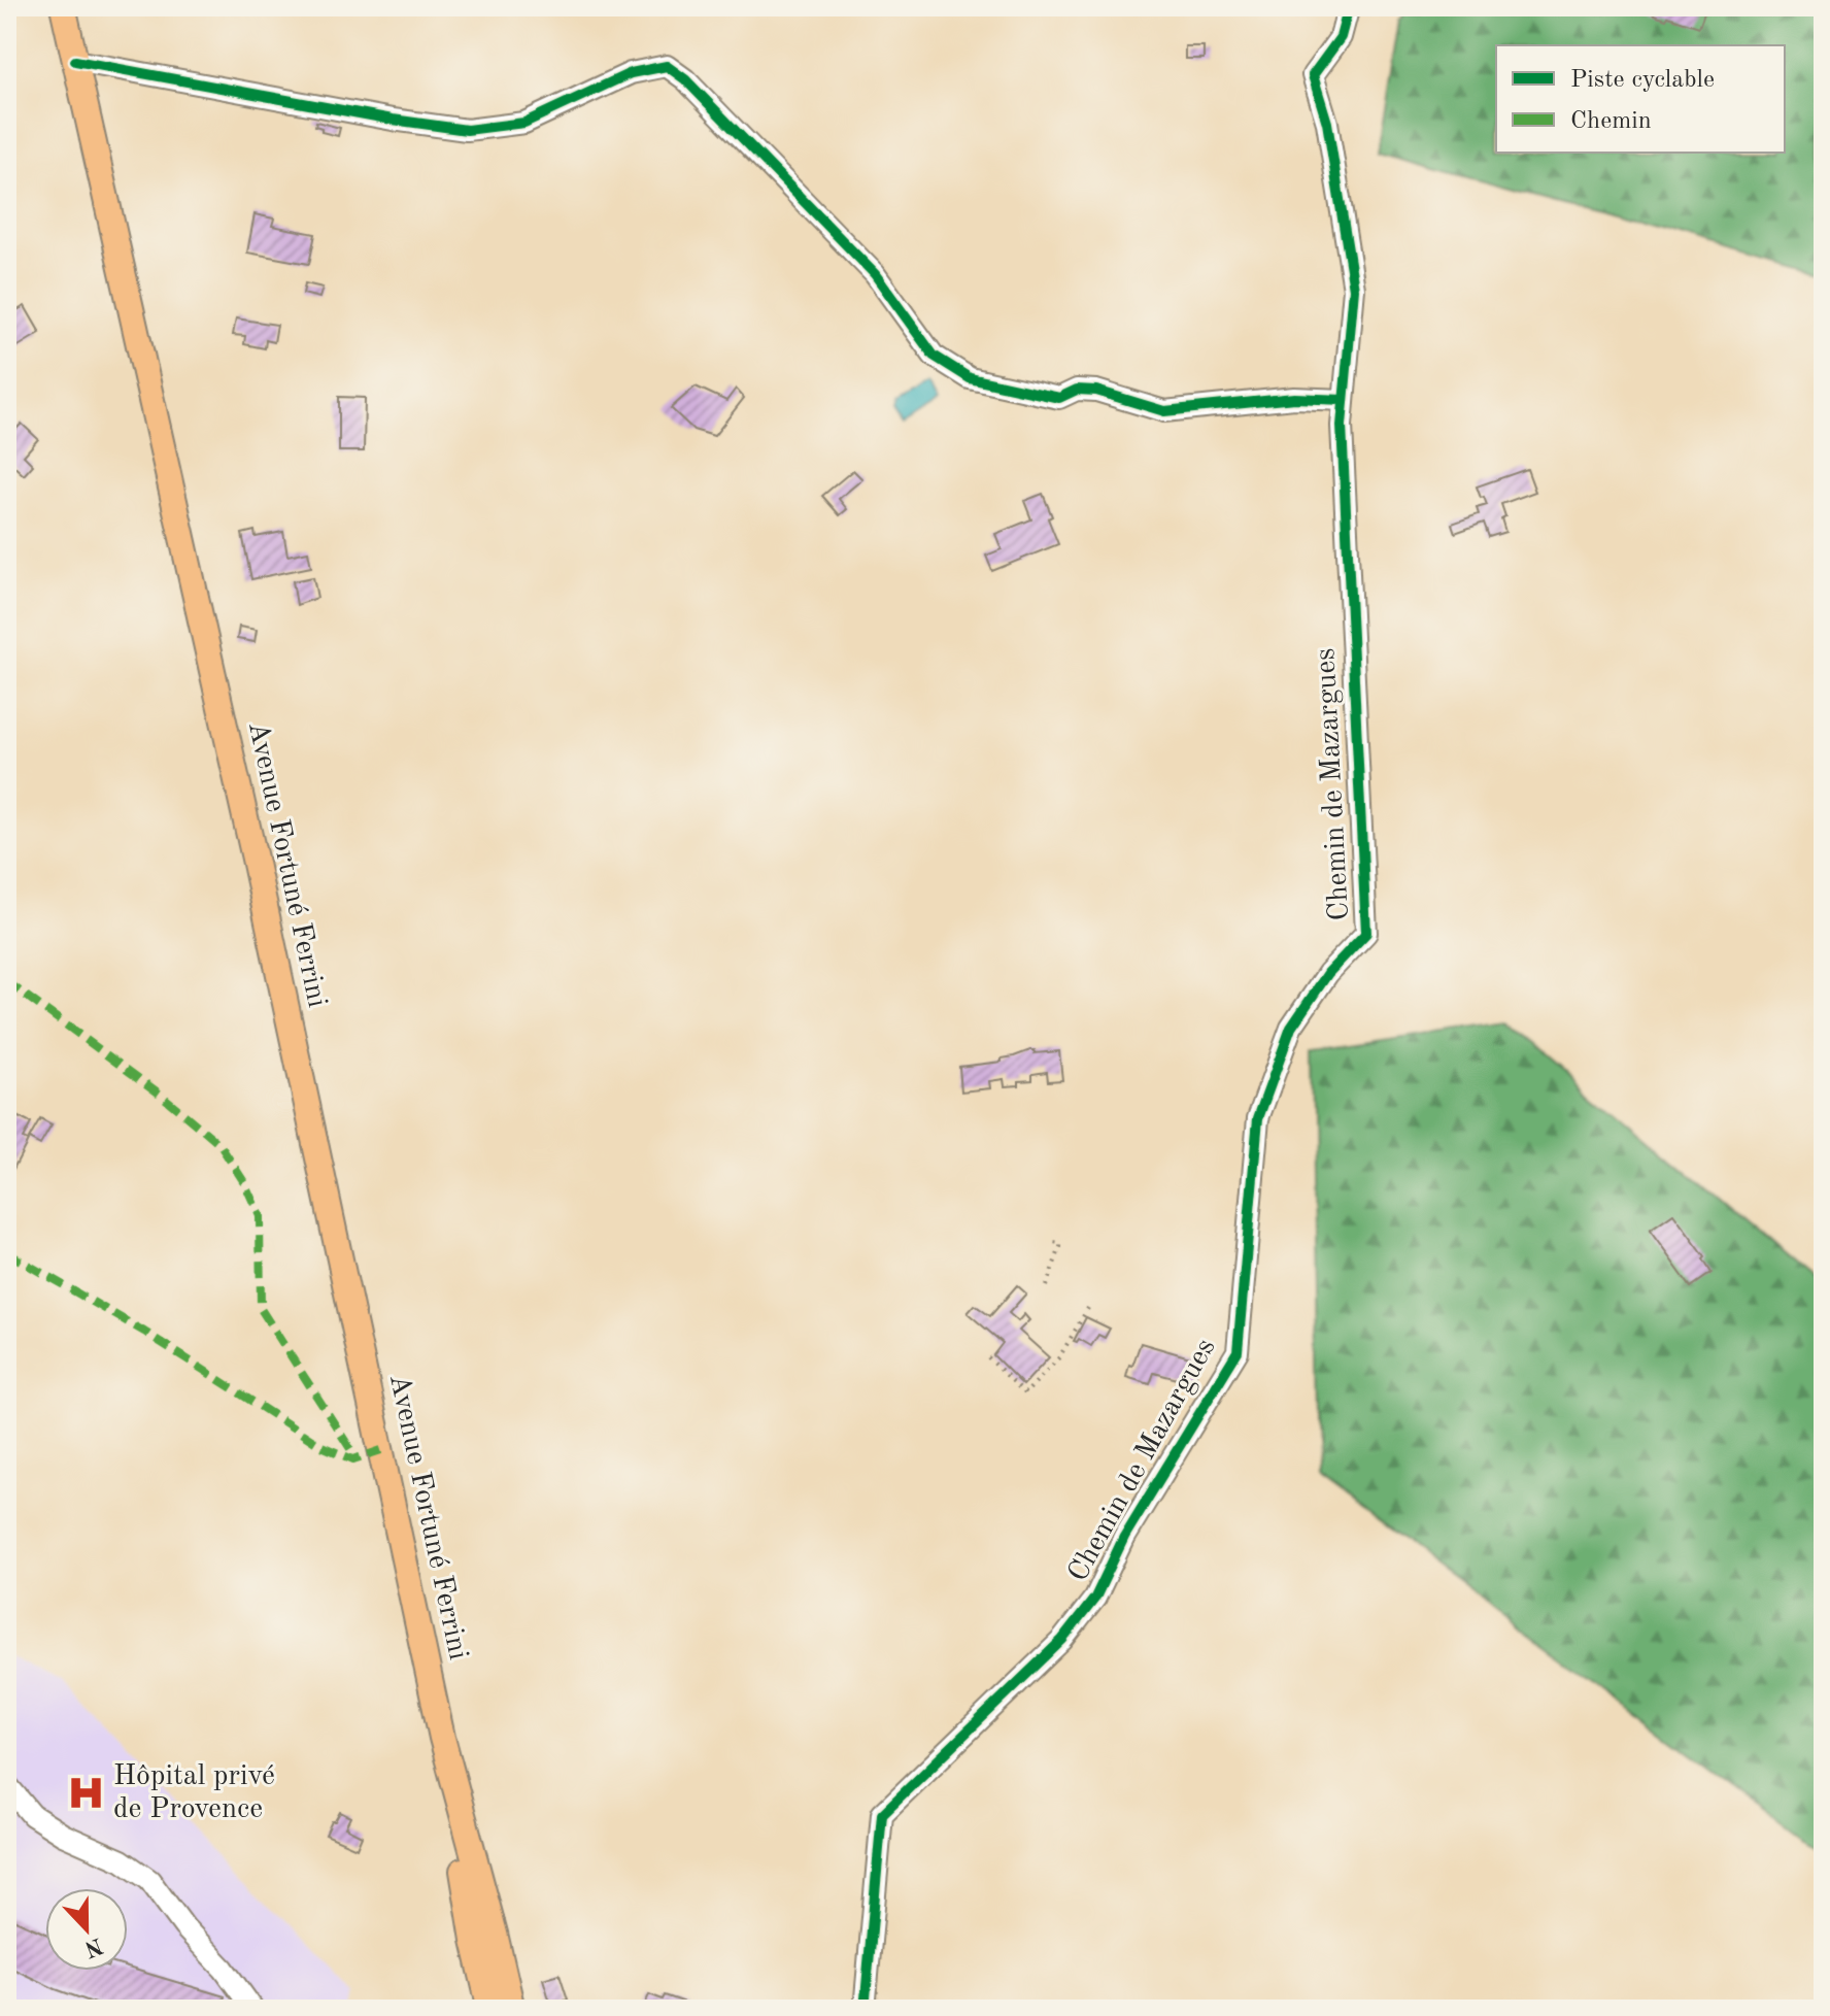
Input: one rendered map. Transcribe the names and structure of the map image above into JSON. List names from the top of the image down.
{
  "streets": {
    "main road": ["Avenue Fortuné Ferrini"],
    "street": ["Chemin de Mazargues"]
  },
  "places": {
    "hospital": ["Hôpital privé de Provence"]
  },
  "legend": ["Piste cyclable", "Chemin"],
  "north": "bottom"
}
